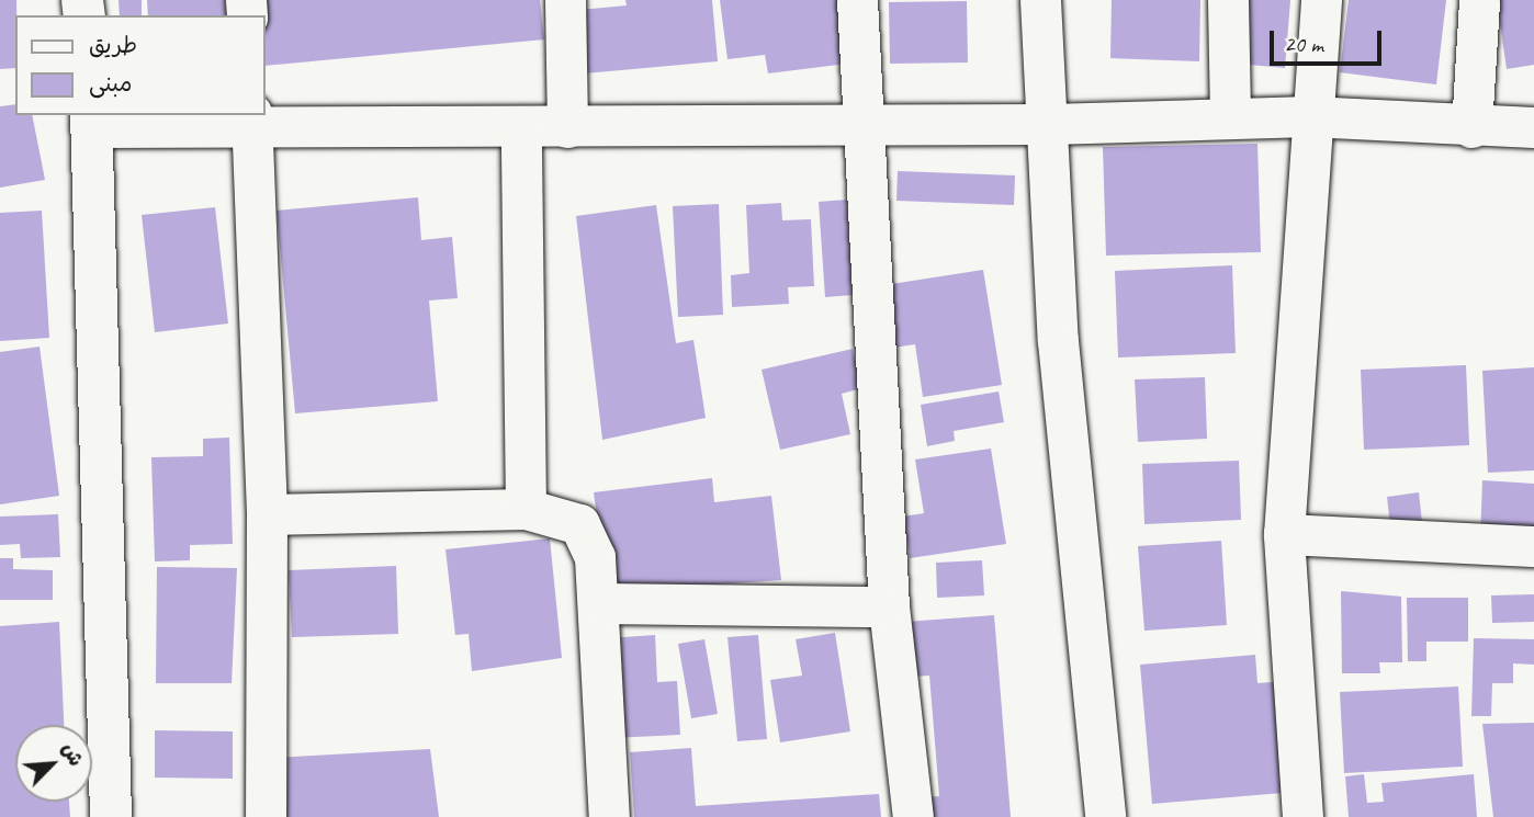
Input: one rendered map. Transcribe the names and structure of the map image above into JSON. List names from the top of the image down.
{
  "legend": ["طريق", "مبنى"],
  "scale_bar": "20 m",
  "north": "top right"
}
